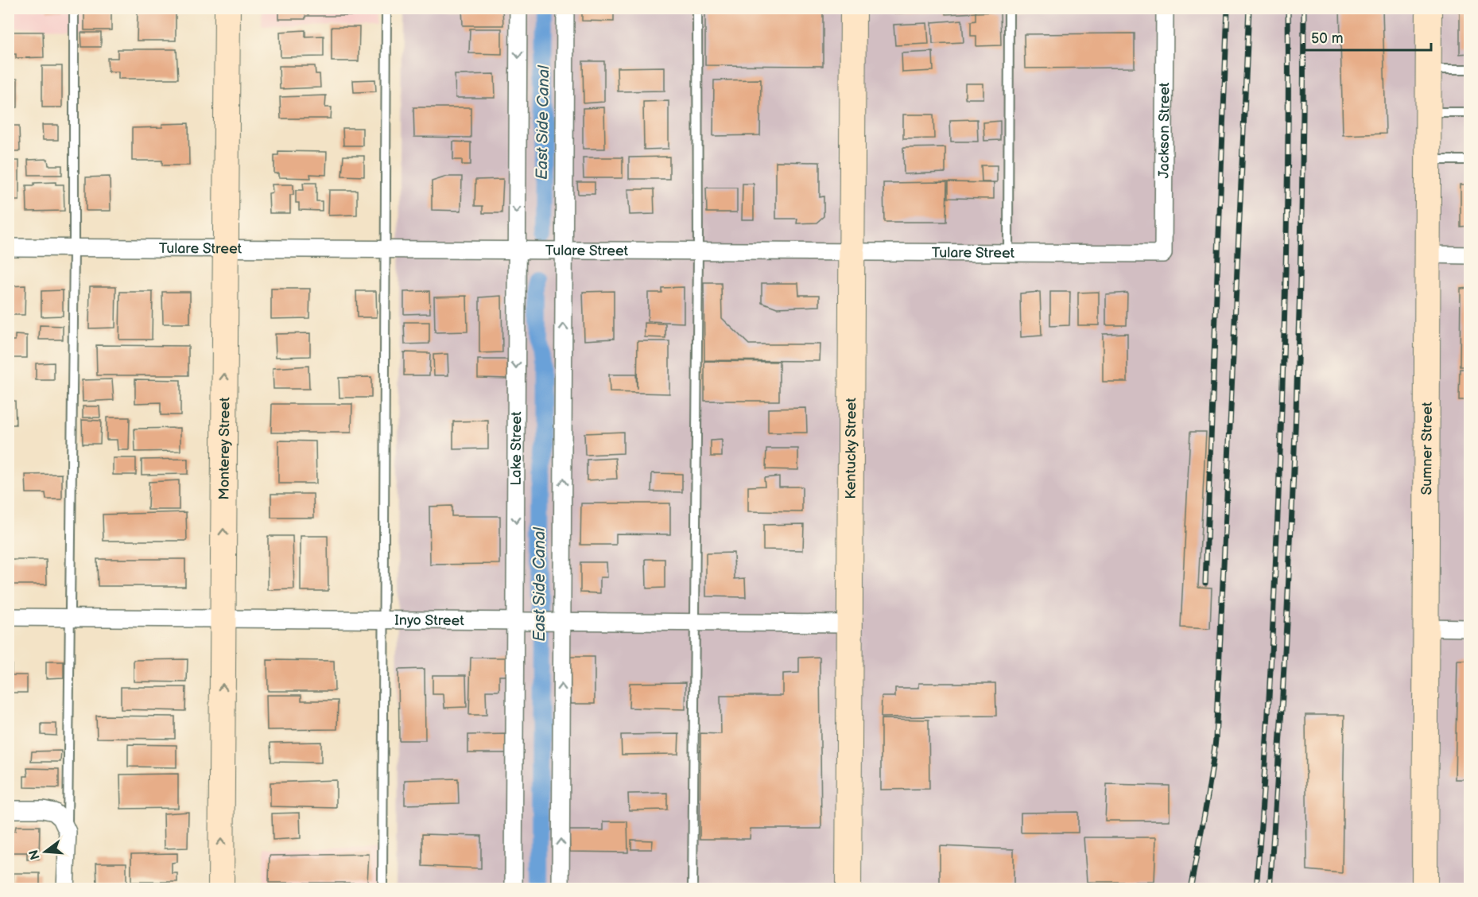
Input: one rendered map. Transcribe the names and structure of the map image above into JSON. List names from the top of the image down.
{
  "streets": {
    "street": [
      "Jackson Street",
      "Tulare Street",
      "Monterey Street",
      "Lake Street",
      "Kentucky Street",
      "Sumner Street",
      "Inyo Street"
    ]
  },
  "crossings": [
    ["Jackson Street", "Tulare Street"],
    ["Tulare Street", "Monterey Street"],
    ["Tulare Street", "Lake Street"],
    ["Tulare Street", "Kentucky Street"],
    ["Monterey Street", "Inyo Street"],
    ["Lake Street", "Inyo Street"],
    ["Kentucky Street", "Inyo Street"]
  ],
  "one_way": ["Monterey Street"],
  "water": ["East Side Canal"],
  "scale_bar": "50 m",
  "north": "left"
}
